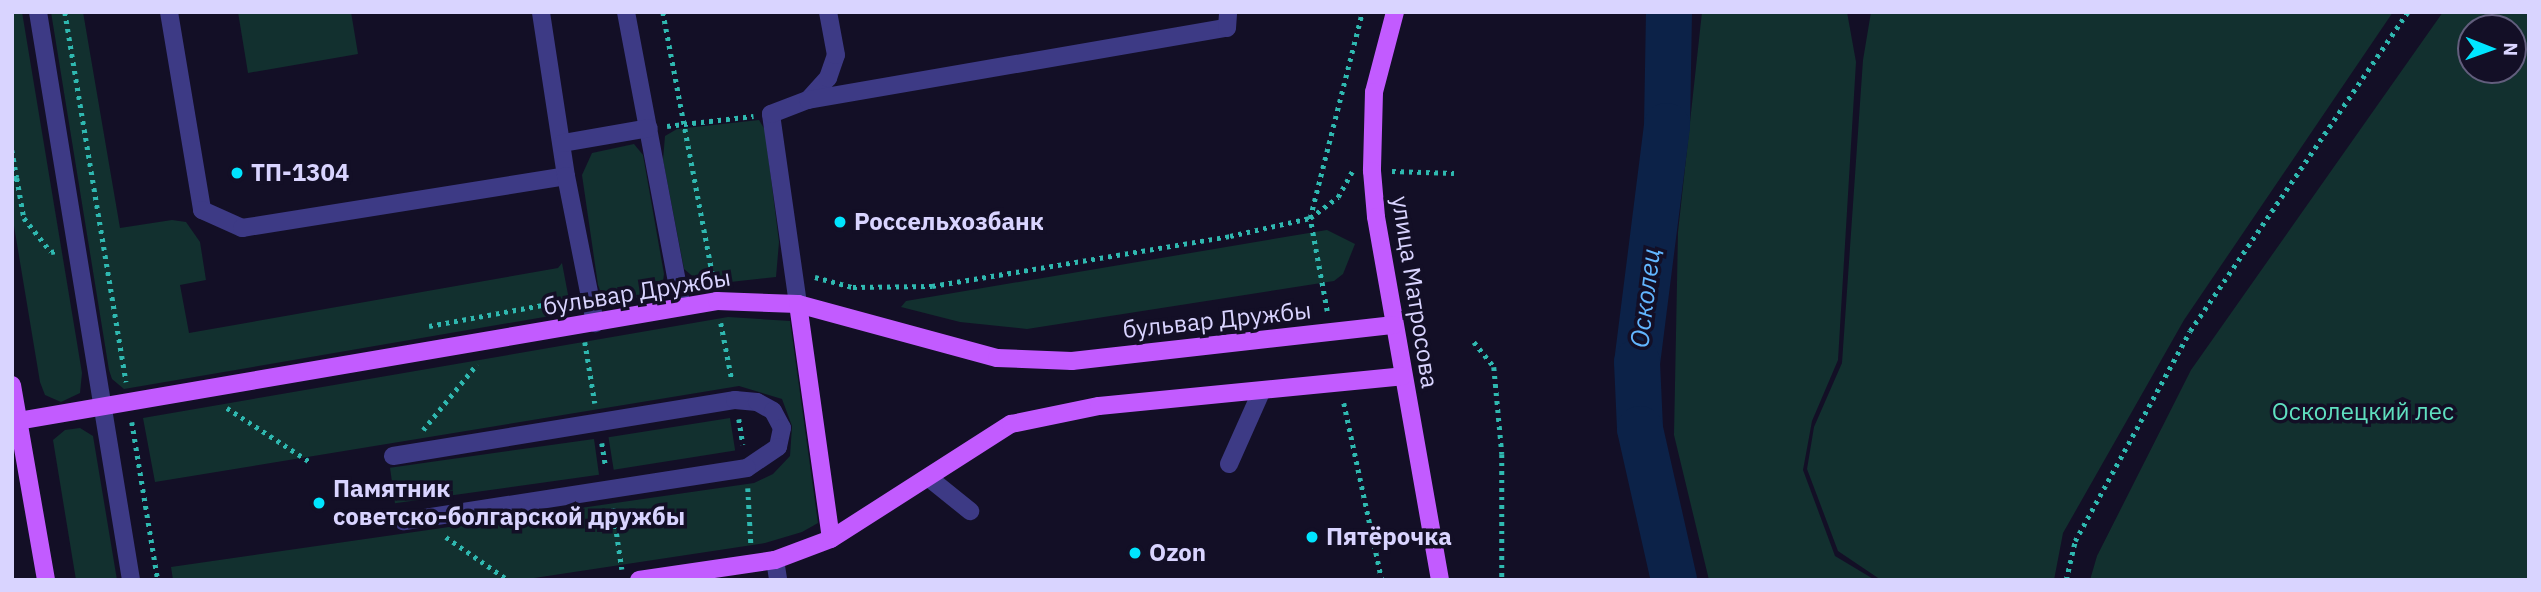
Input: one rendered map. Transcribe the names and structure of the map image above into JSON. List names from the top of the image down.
{
  "streets": {
    "main road": ["бульвар Дружбы", "улица Матросова"]
  },
  "crossings": [
    ["бульвар Дружбы", "улица Матросова"]
  ],
  "water": ["Осколец"],
  "parks": ["Осколецкий лес"],
  "places": [
    "ТП-1304",
    "Россельхозбанк",
    "Памятник советско-болгарской дружбы",
    "Пятёрочка",
    "Ozon"
  ],
  "north": "right"
}
